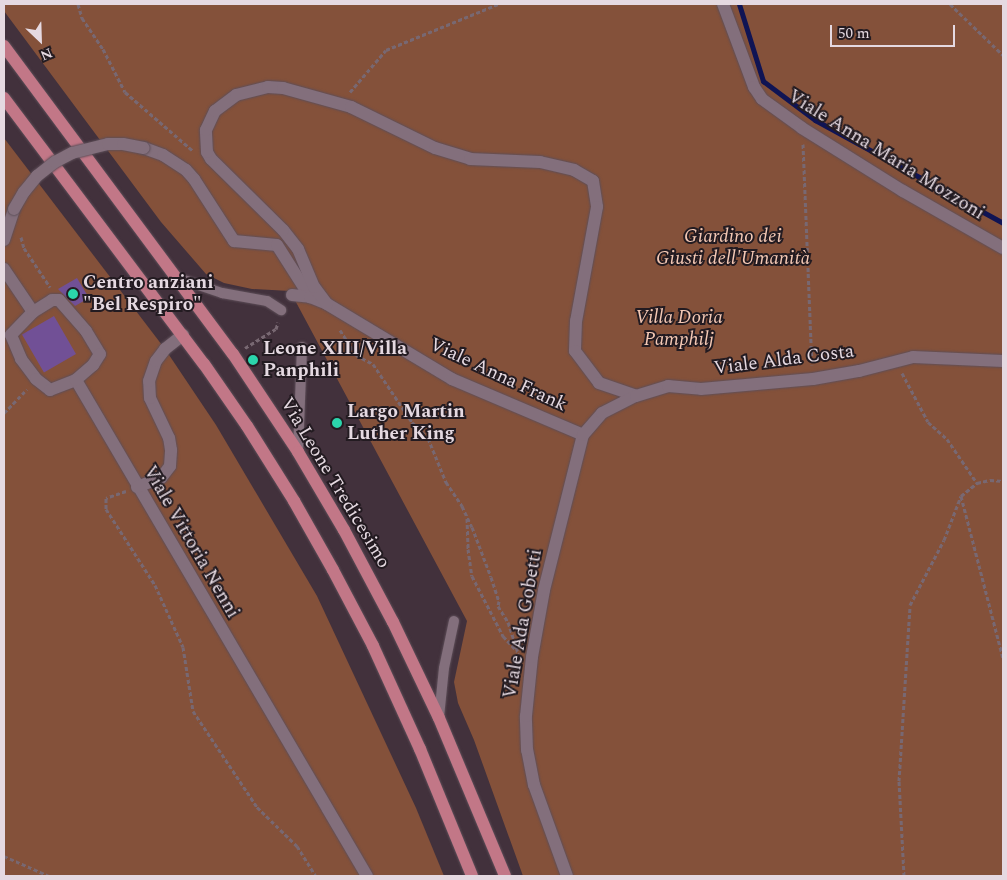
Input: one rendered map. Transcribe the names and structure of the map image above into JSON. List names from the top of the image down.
{
  "streets": {
    "main road": ["Via Leone Tredicesimo"],
    "street": [
      "Viale Anna Maria Mozzoni",
      "Viale Alda Costa",
      "Viale Anna Frank",
      "Viale Vittoria Nenni",
      "Viale Ada Gobetti"
    ]
  },
  "crossings": [
    ["Viale Alda Costa", "Viale Anna Frank"],
    ["Viale Alda Costa", "Viale Ada Gobetti"],
    ["Viale Anna Frank", "Viale Ada Gobetti"]
  ],
  "parks": ["Giardino dei Giusti dell'Umanità", "Villa Doria Pamphilj"],
  "places": ["Centro anziani \"Bel Respiro\"", "Leone XIII/Villa Panphili", "Largo Martin Luther King"],
  "scale_bar": "50 m",
  "north": "bottom right"
}
